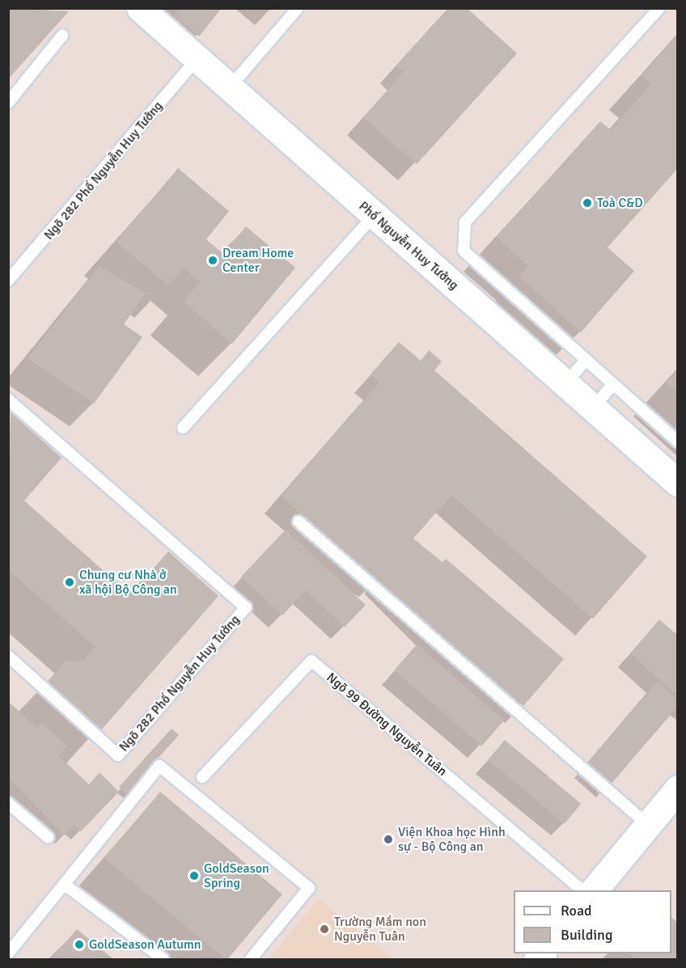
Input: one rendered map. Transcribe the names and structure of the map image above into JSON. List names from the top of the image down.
{
  "streets": {
    "street": ["Phố Nguyễn Huy Tưởng"],
    "lane": ["Ngõ 282 Phố Nguyễn Huy Tưởng", "Ngõ 99 Đường Nguyễn Tuân"]
  },
  "crossings": [
    ["Ngõ 282 Phố Nguyễn Huy Tưởng", "Phố Nguyễn Huy Tưởng"]
  ],
  "places": [
    "Toà C&D",
    "Dream Home Center",
    "Chung cư Nhà ở xã hội Bộ Công an",
    "Viện Khoa học Hình sự - Bộ Công an",
    "GoldSeason Spring",
    "Trường Mầm non Nguyễn Tuân",
    "GoldSeason Autumn"
  ],
  "legend": ["Road", "Building"]
}
